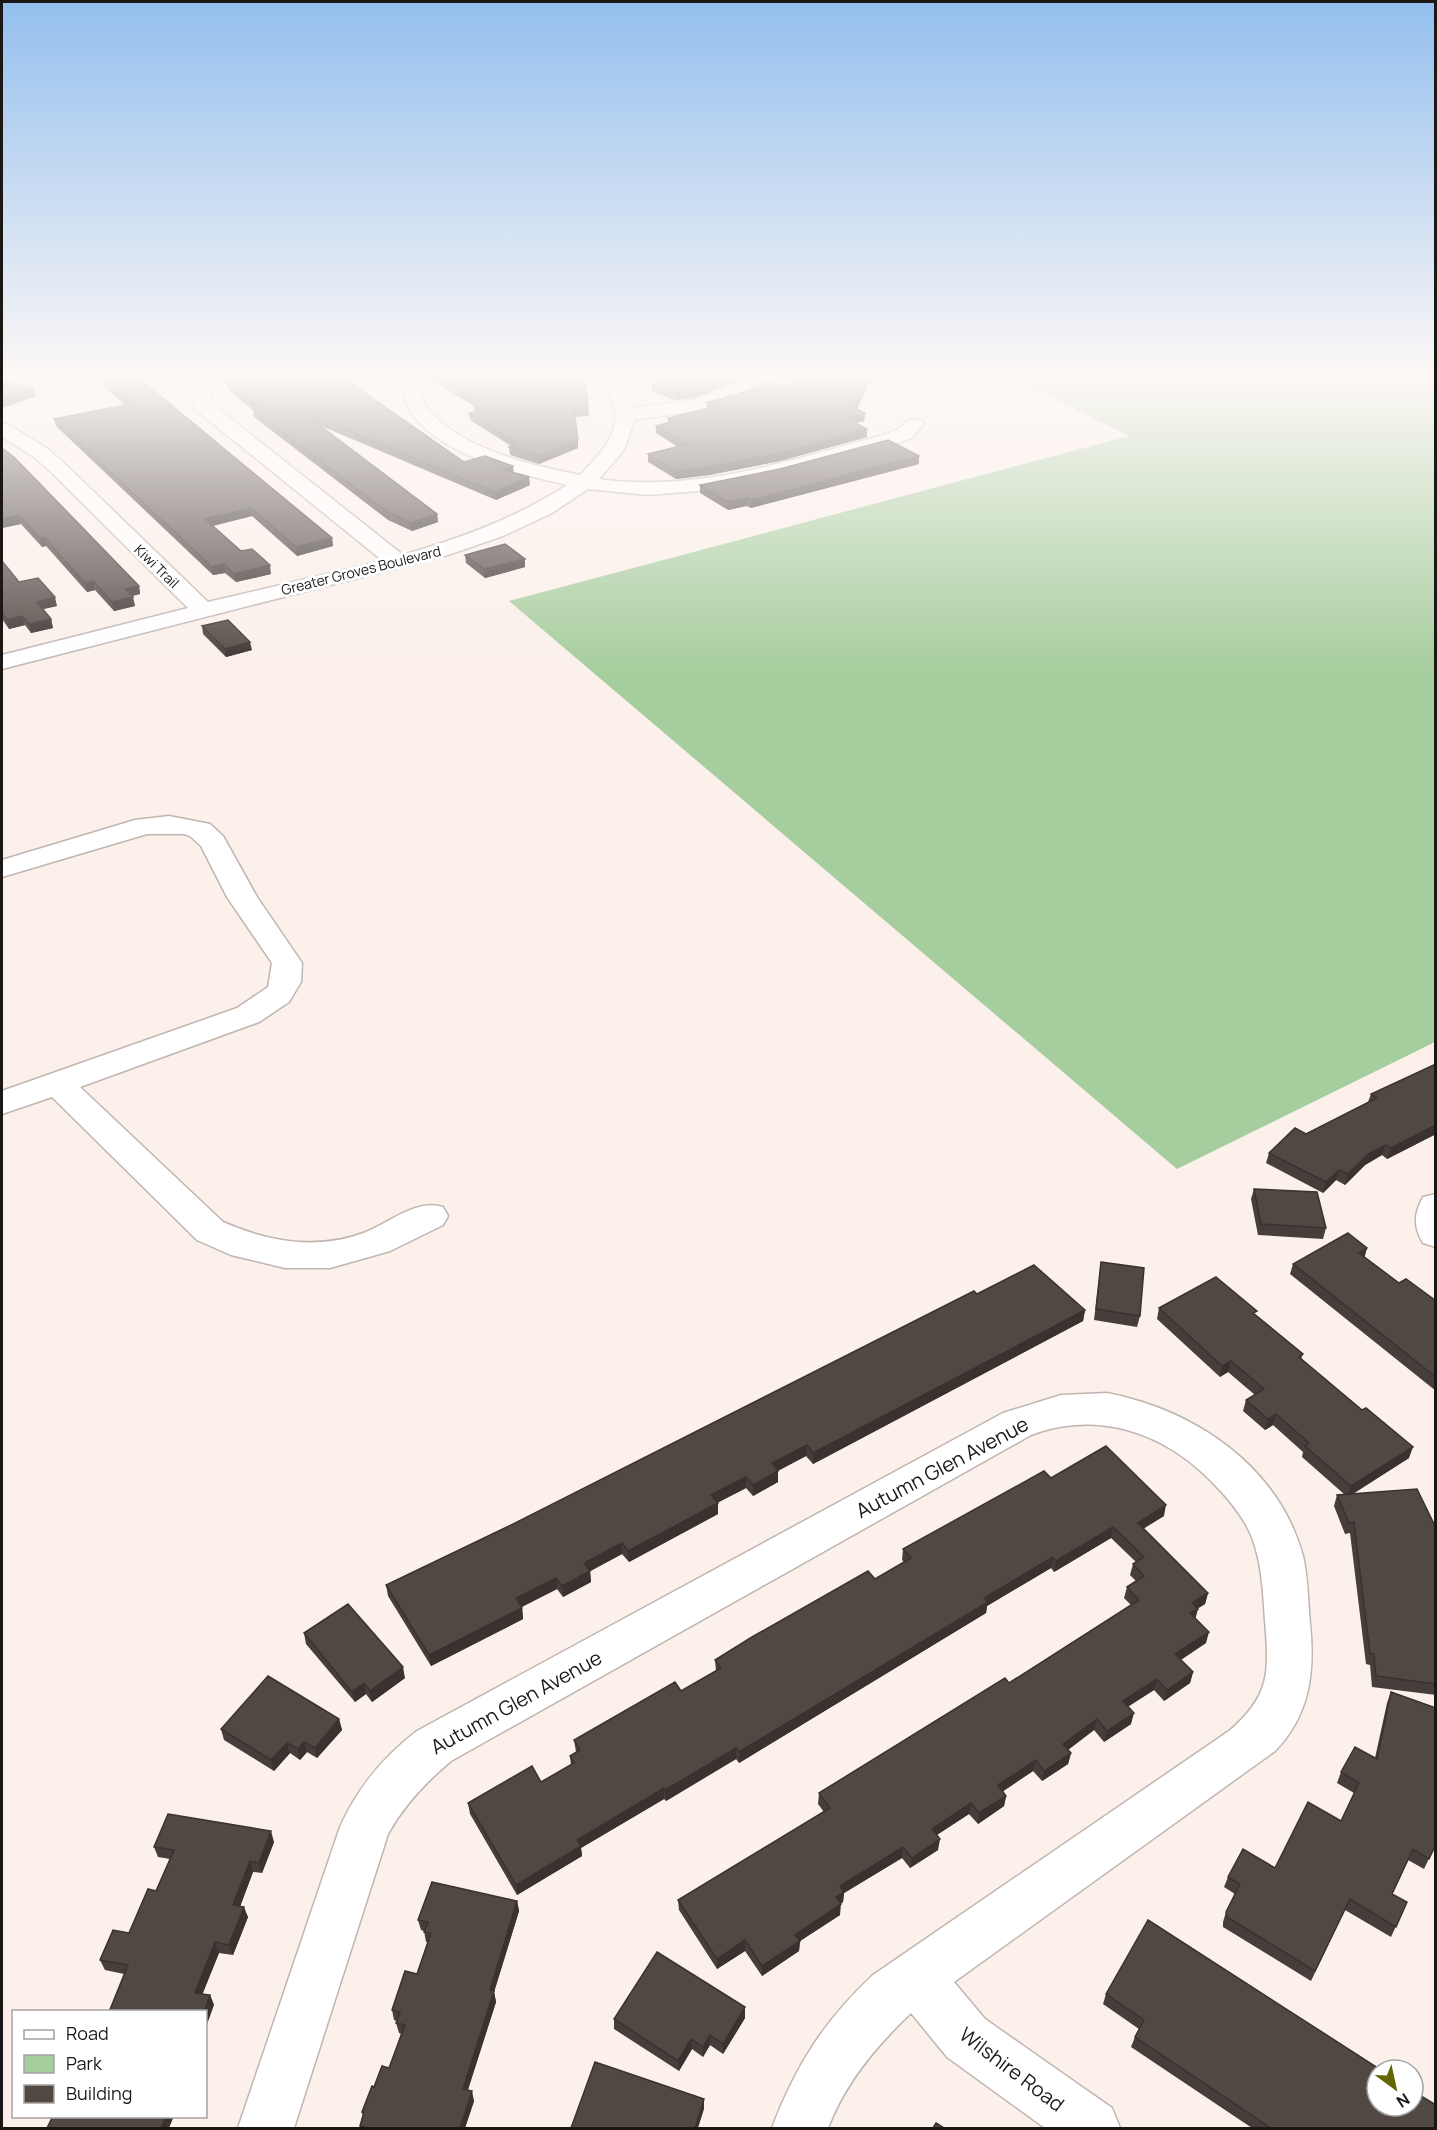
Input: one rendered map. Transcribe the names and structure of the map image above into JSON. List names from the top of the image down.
{
  "streets": {
    "street": [
      "Kiwi Trail",
      "Greater Groves Boulevard",
      "Autumn Glen Avenue",
      "Wilshire Road"
    ]
  },
  "crossings": [
    ["Kiwi Trail", "Greater Groves Boulevard"],
    ["Autumn Glen Avenue", "Wilshire Road"]
  ],
  "legend": ["Road", "Park", "Building"],
  "north": "bottom right"
}
